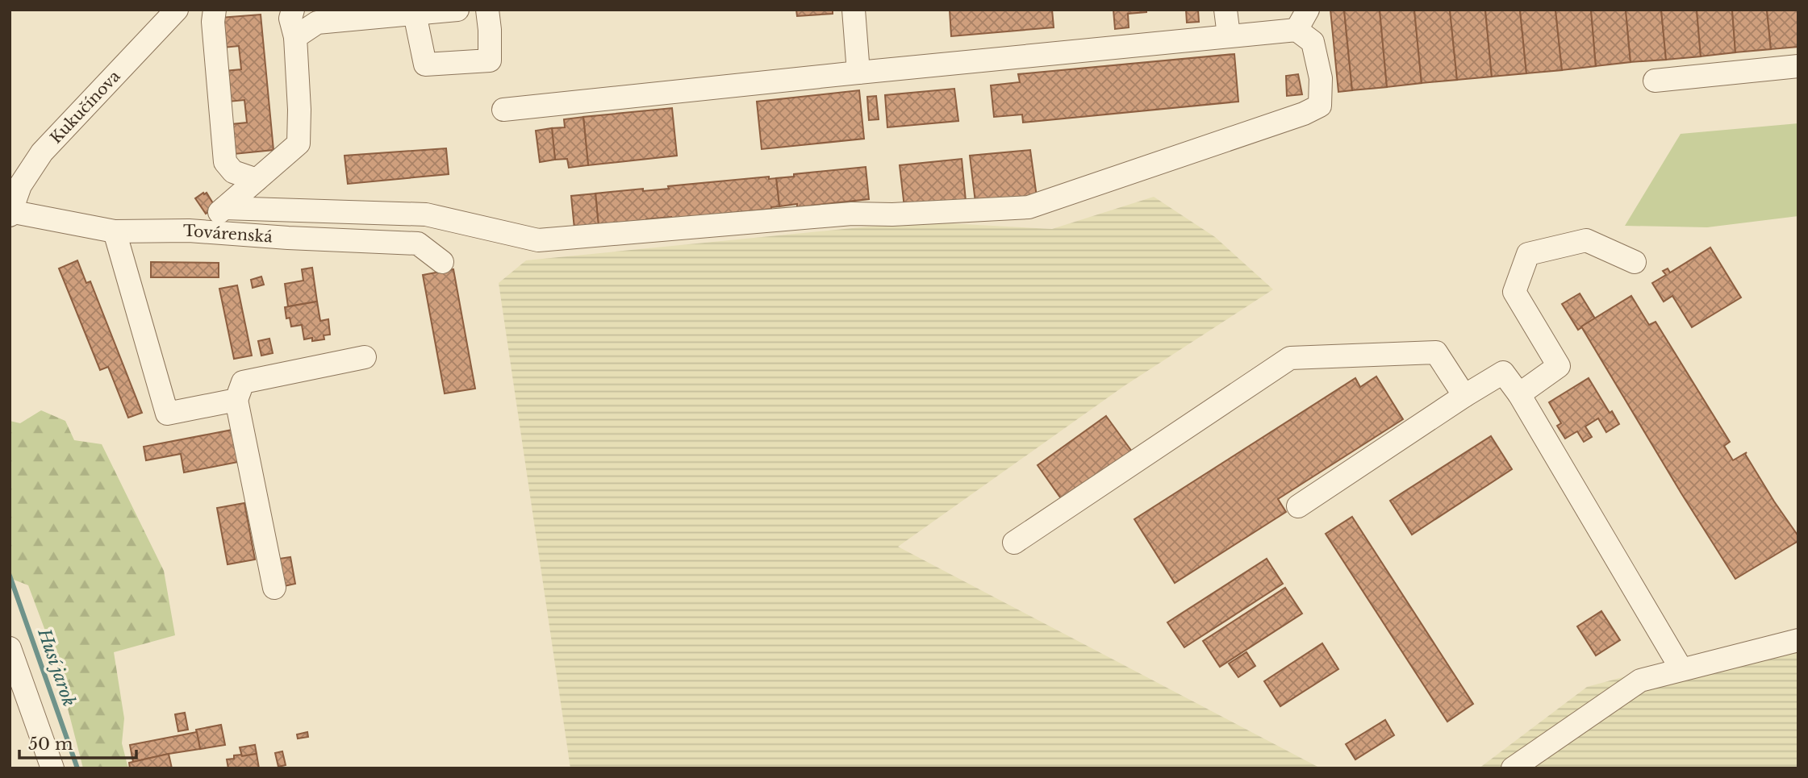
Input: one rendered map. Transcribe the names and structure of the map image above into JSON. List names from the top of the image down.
{
  "streets": {
    "street": ["Kukučínova", "Továrenská"]
  },
  "crossings": [
    ["Kukučínova", "Továrenská"]
  ],
  "water": ["Husí jarok"],
  "scale_bar": "50 m"
}
